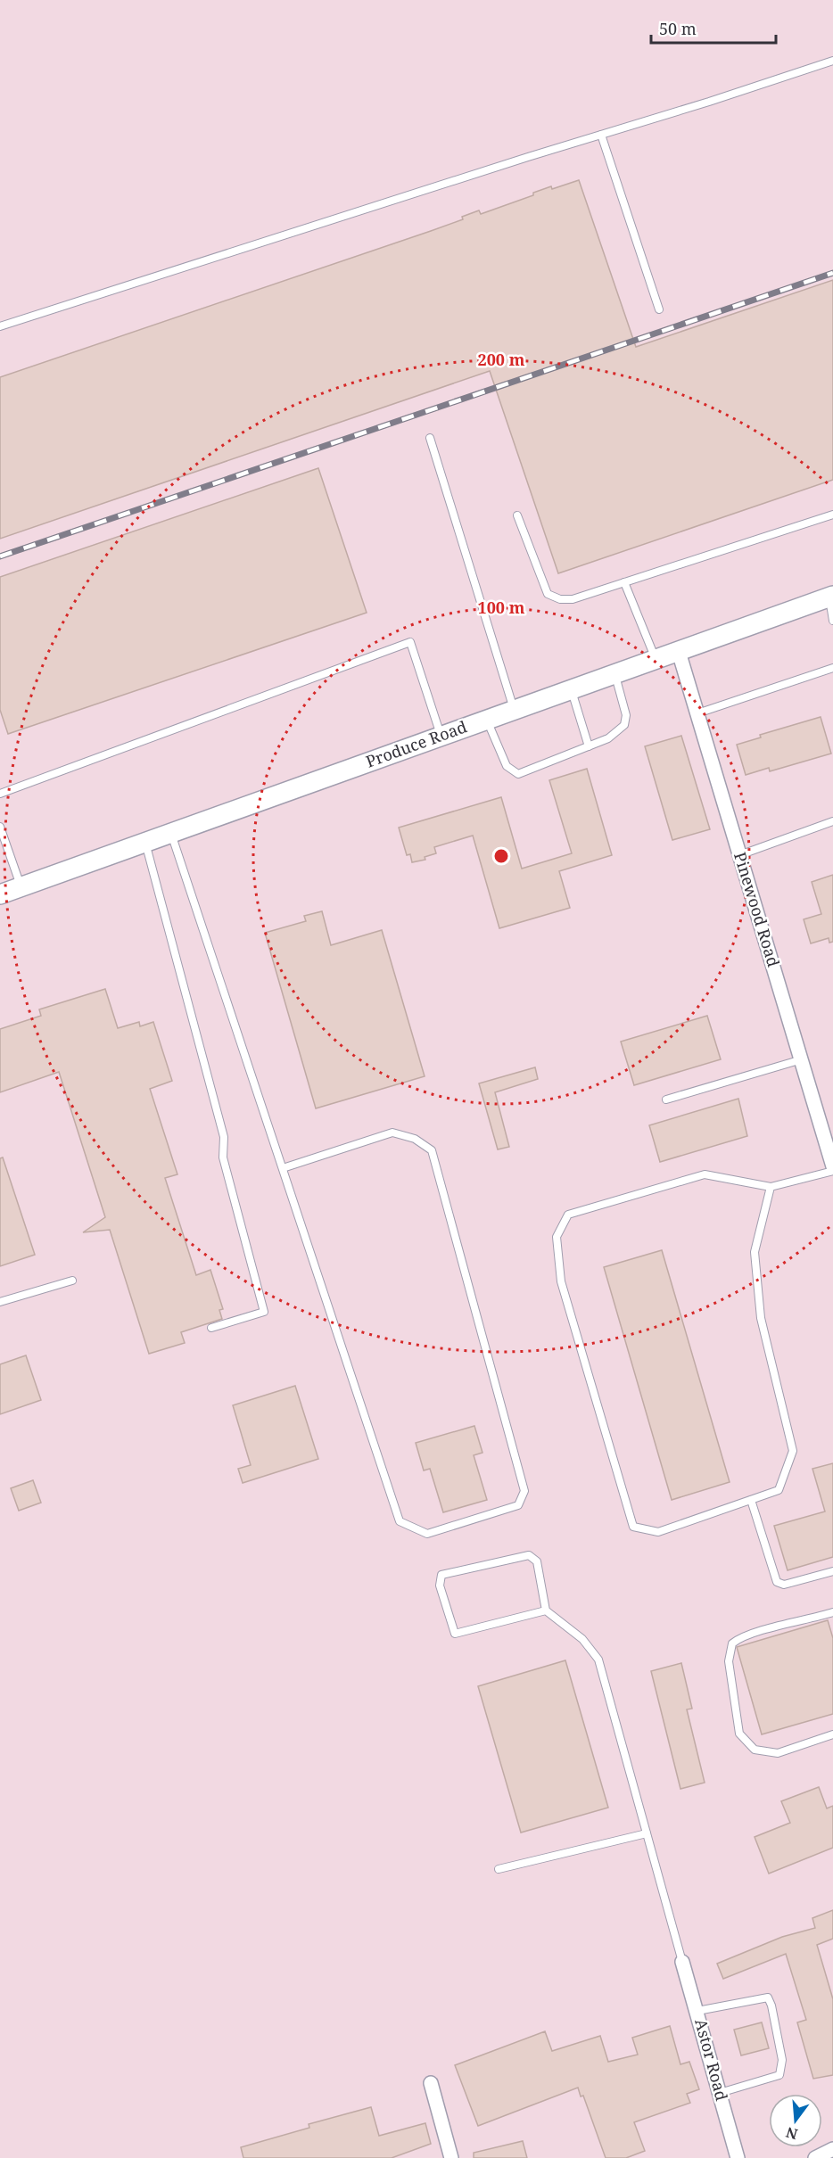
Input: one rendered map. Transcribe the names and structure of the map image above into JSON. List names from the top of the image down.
{
  "streets": {
    "street": ["Produce Road", "Pinewood Road", "Astor Road"]
  },
  "crossings": [
    ["Produce Road", "Pinewood Road"]
  ],
  "scale_bar": "50 m",
  "north": "bottom",
  "rings": ["200 m", "100 m"]
}
